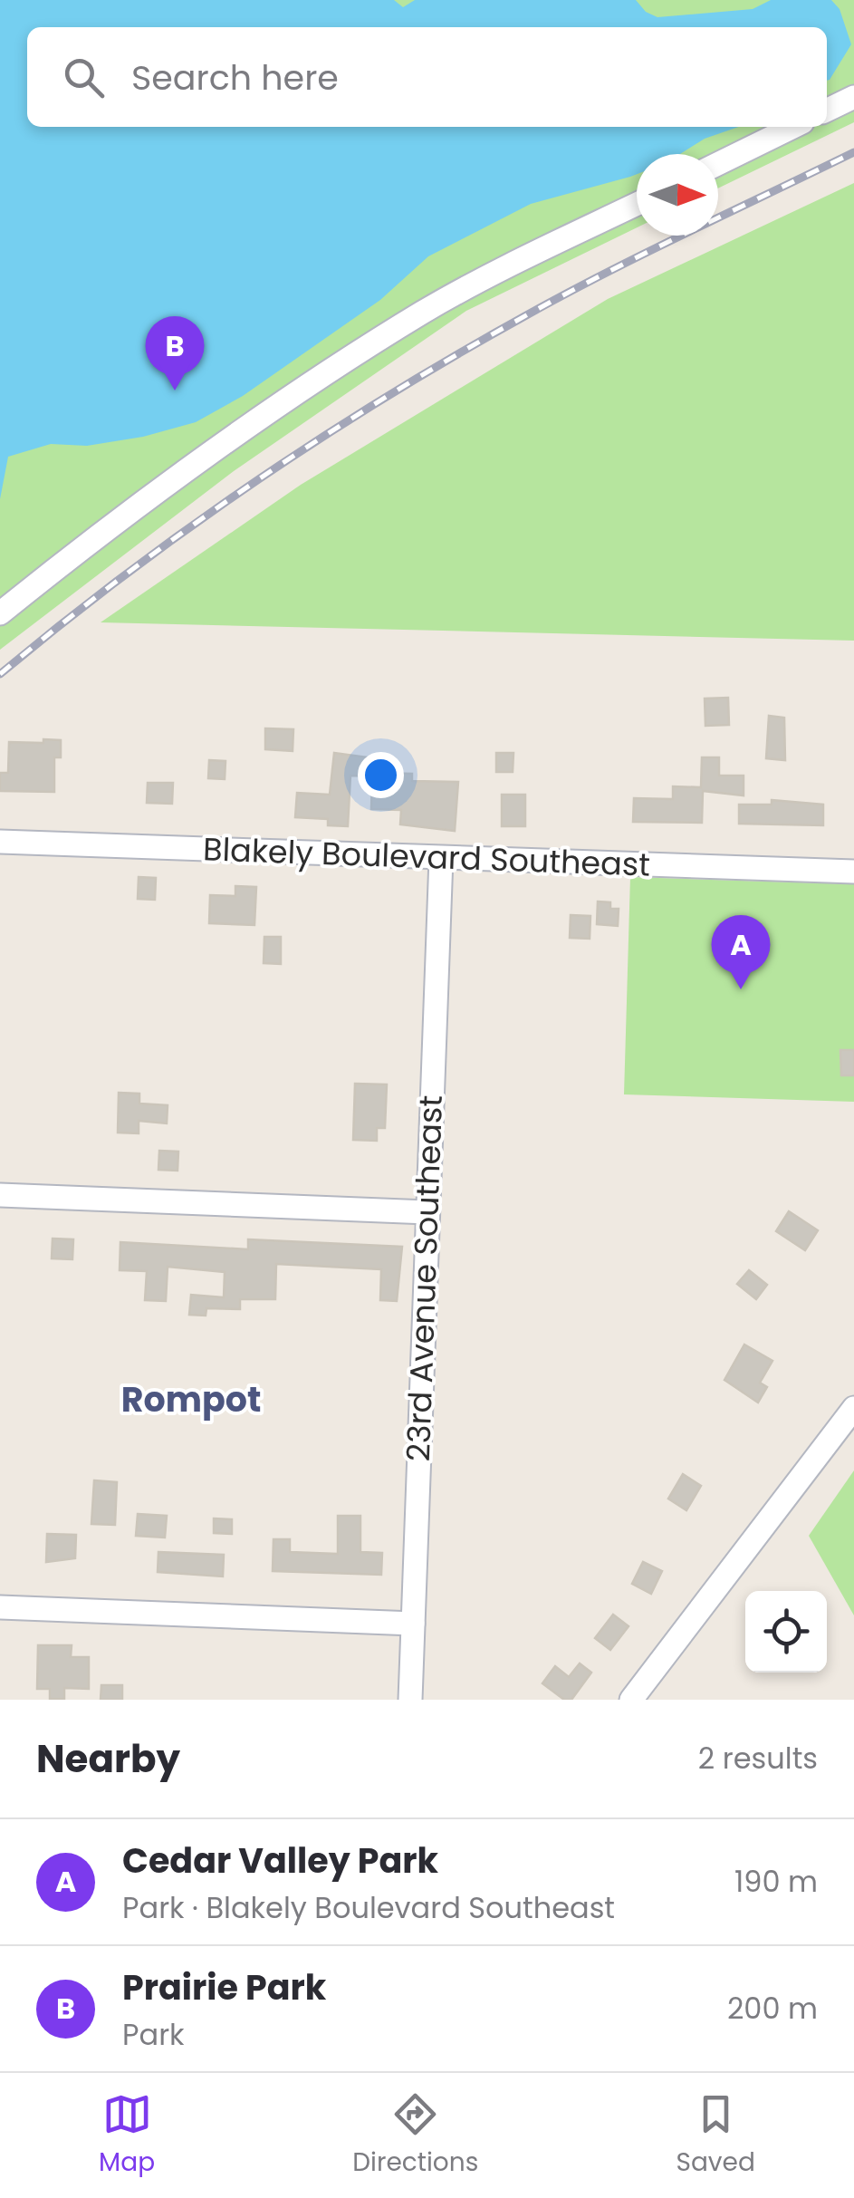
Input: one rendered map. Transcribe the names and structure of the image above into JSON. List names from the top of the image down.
{
  "streets": {
    "street": ["Blakely Boulevard Southeast", "23rd Avenue Southeast"]
  },
  "crossings": [
    ["Blakely Boulevard Southeast", "23rd Avenue Southeast"]
  ],
  "districts": ["Rompot"],
  "north": "right",
  "page": {
    "search": "Search here",
    "pins": ["B", "A"],
    "heading": ["Nearby", "2 results"],
    "list": [
      {
        "mark": "A",
        "name": "Cedar Valley Park",
        "note": "Park · Blakely Boulevard Southeast",
        "value": "190 m"
      },
      {
        "mark": "B",
        "name": "Prairie Park",
        "note": "Park",
        "value": "200 m"
      }
    ],
    "nav": ["Map", "Directions", "Saved"]
  }
}
